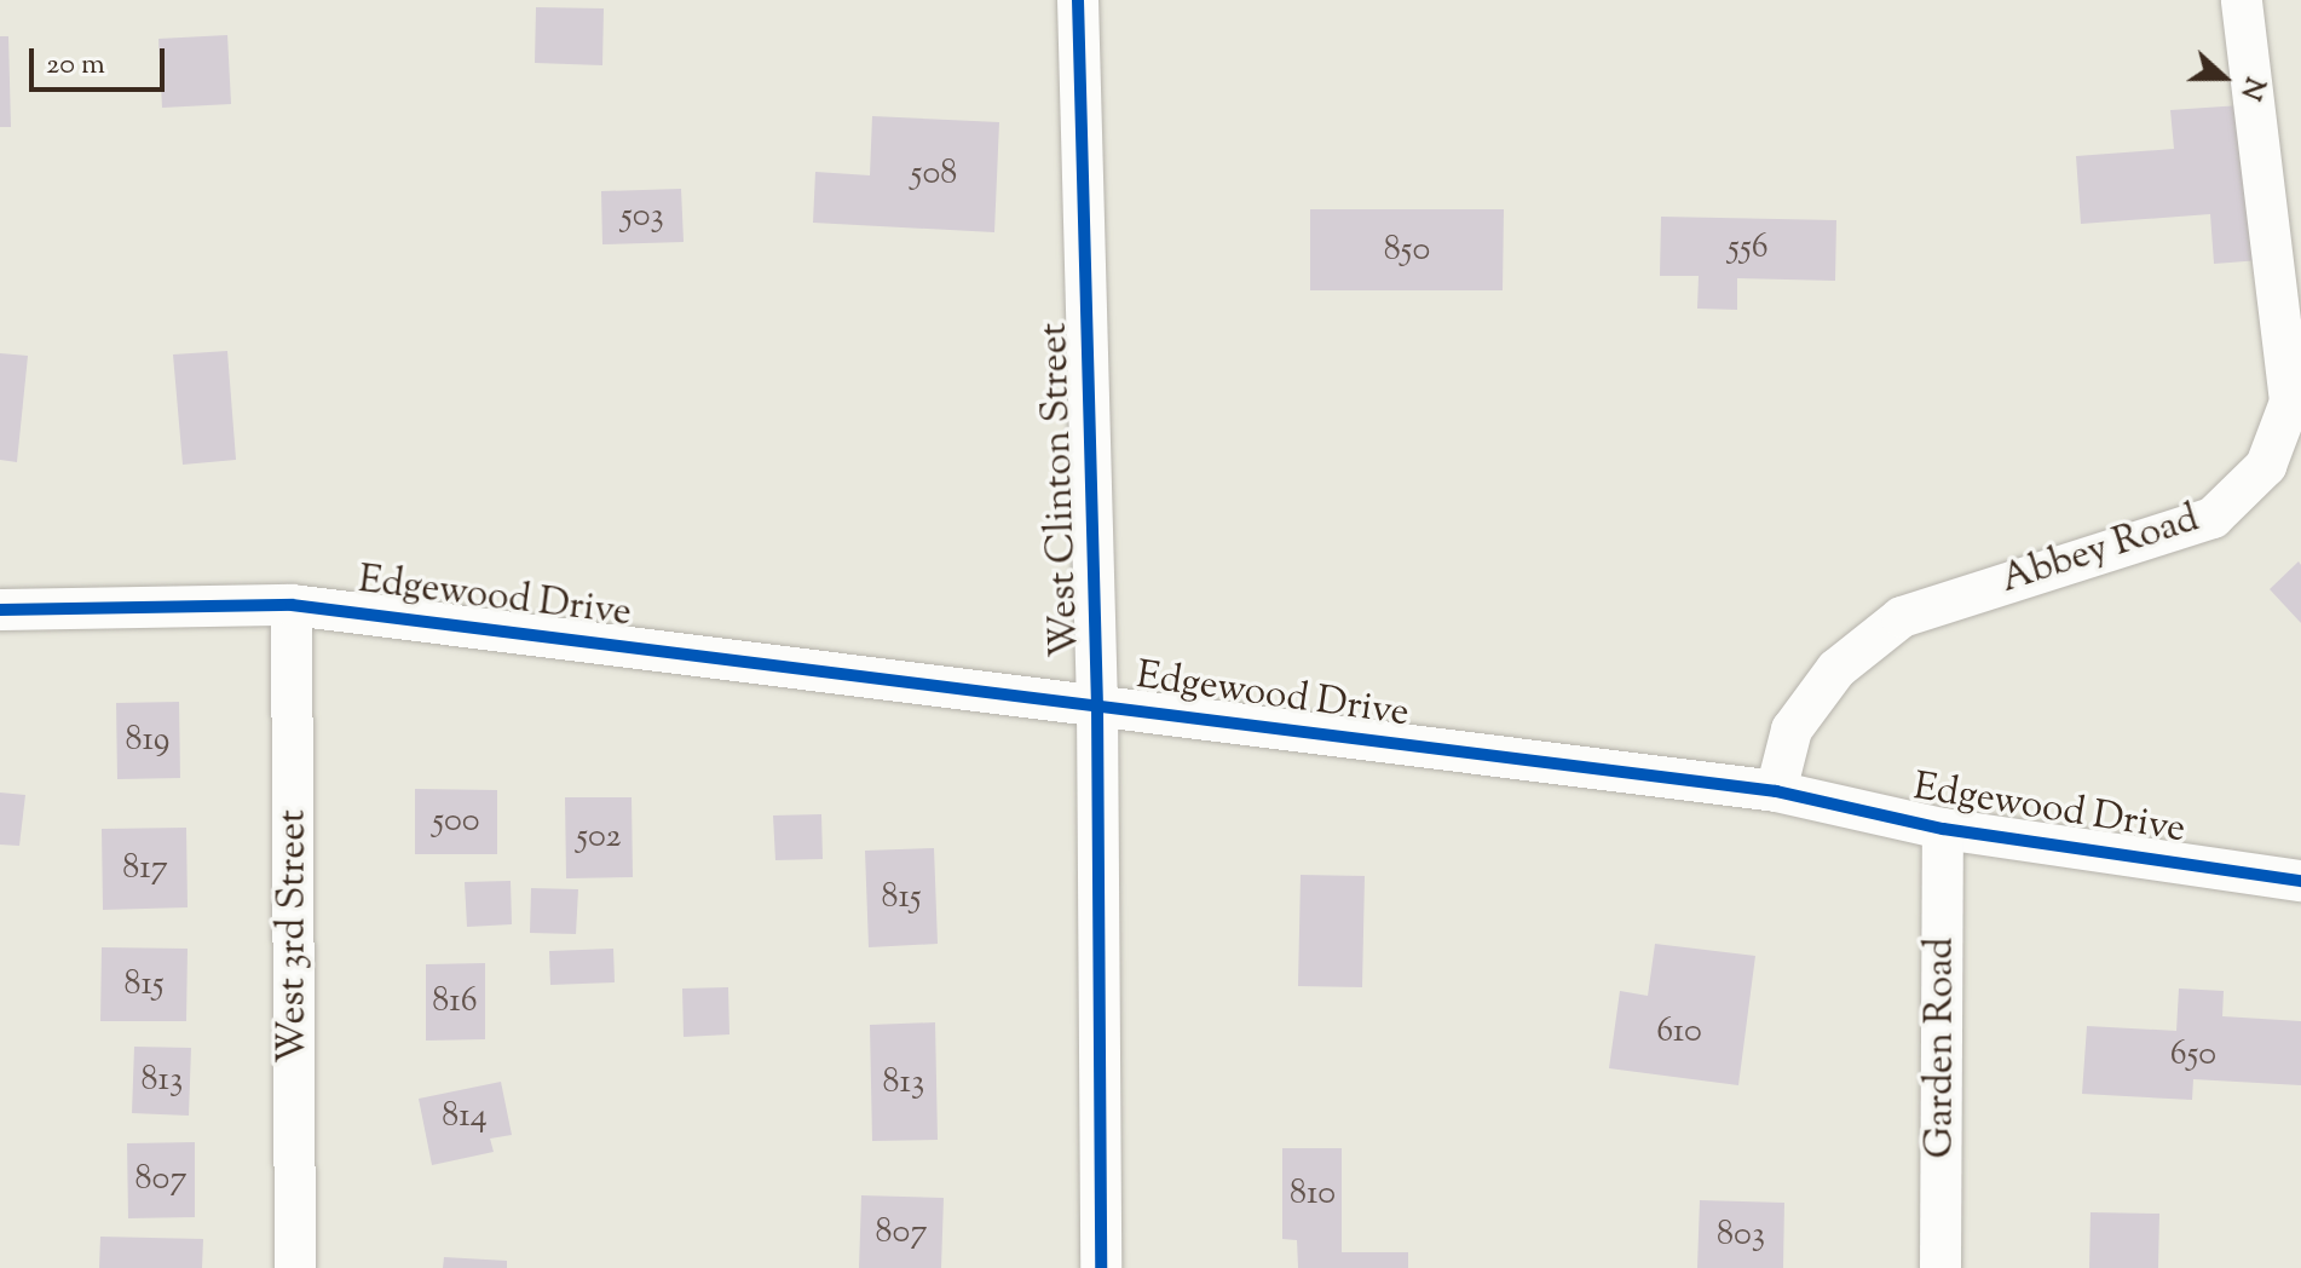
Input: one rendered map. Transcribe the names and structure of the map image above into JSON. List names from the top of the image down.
{
  "streets": {
    "street": [
      "West Clinton Street",
      "Abbey Road",
      "Edgewood Drive",
      "West 3rd Street",
      "Garden Road"
    ]
  },
  "crossings": [
    ["West Clinton Street", "Edgewood Drive"],
    ["Abbey Road", "Edgewood Drive"],
    ["Edgewood Drive", "West 3rd Street"],
    ["Edgewood Drive", "Garden Road"]
  ],
  "house_numbers": [
    "508",
    "503",
    "556",
    "850",
    "819",
    "500",
    "502",
    "817",
    "815",
    "815",
    "816",
    "610",
    "650",
    "813",
    "813",
    "814",
    "807",
    "810",
    "807",
    "803"
  ],
  "scale_bar": "20 m",
  "north": "right"
}
